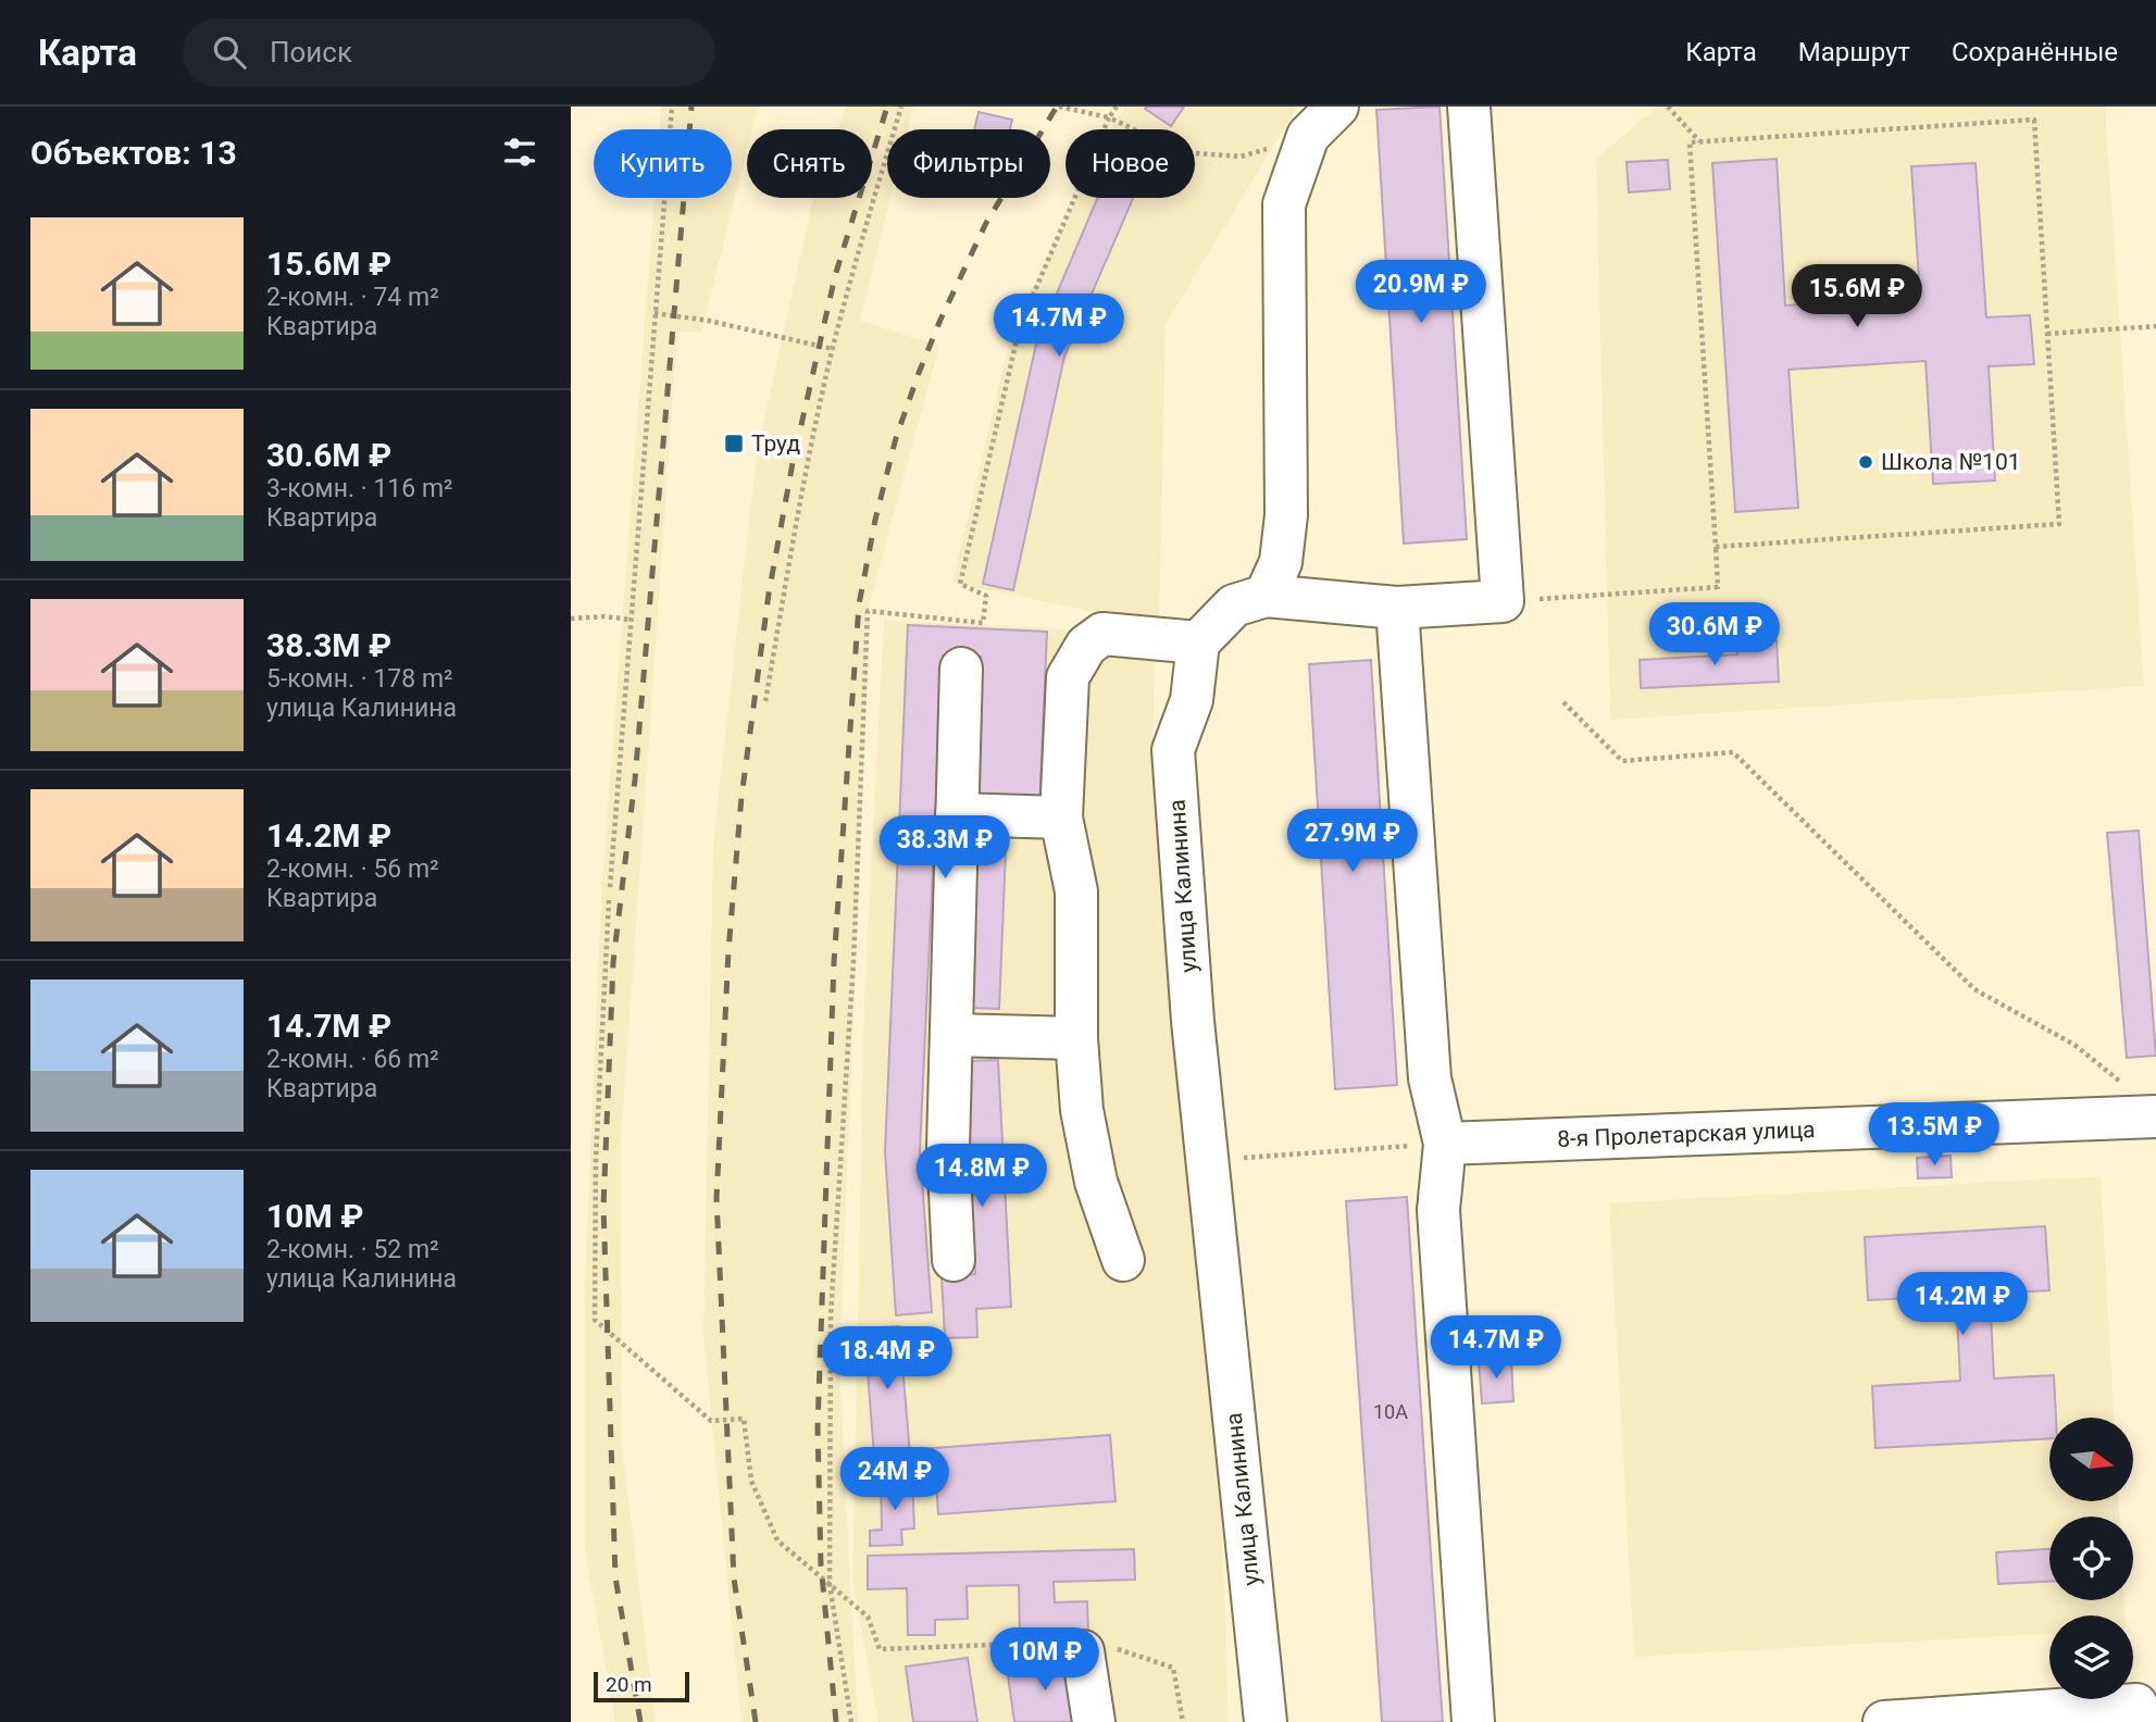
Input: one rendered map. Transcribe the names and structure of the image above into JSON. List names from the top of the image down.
{
  "streets": {
    "street": ["улица Калинина", "8-я Пролетарская улица"]
  },
  "places": {
    "transit": ["Труд"],
    "other": ["Школа №101"]
  },
  "house_numbers": ["10А"],
  "scale_bar": "20 m",
  "north": "right",
  "page": {
    "header": "Карта",
    "search": "Поиск",
    "nav": ["Карта", "Маршрут", "Сохранённые"],
    "heading": "Объектов: 13",
    "chip": [
      "Купить",
      "Снять",
      "Фильтры",
      "Новое"
    ],
    "list": [
      {
        "name": "15.6M ₽",
        "note": "2-комн. · 74 m² · Квартира"
      },
      {
        "name": "30.6M ₽",
        "note": "3-комн. · 116 m² · Квартира"
      },
      {
        "name": "38.3M ₽",
        "note": "5-комн. · 178 m² · улица Калинина"
      },
      {
        "name": "14.2M ₽",
        "note": "2-комн. · 56 m² · Квартира"
      },
      {
        "name": "14.7M ₽",
        "note": "2-комн. · 66 m² · Квартира"
      },
      {
        "name": "10M ₽",
        "note": "2-комн. · 52 m² · улица Калинина"
      }
    ],
    "price": [
      "20.9M ₽",
      "15.6M ₽",
      "14.7M ₽",
      "30.6M ₽",
      "27.9M ₽",
      "38.3M ₽",
      "13.5M ₽",
      "14.8M ₽",
      "14.2M ₽",
      "14.7M ₽",
      "18.4M ₽",
      "24M ₽",
      "10M ₽"
    ],
    "scale": "20 m"
  }
}
